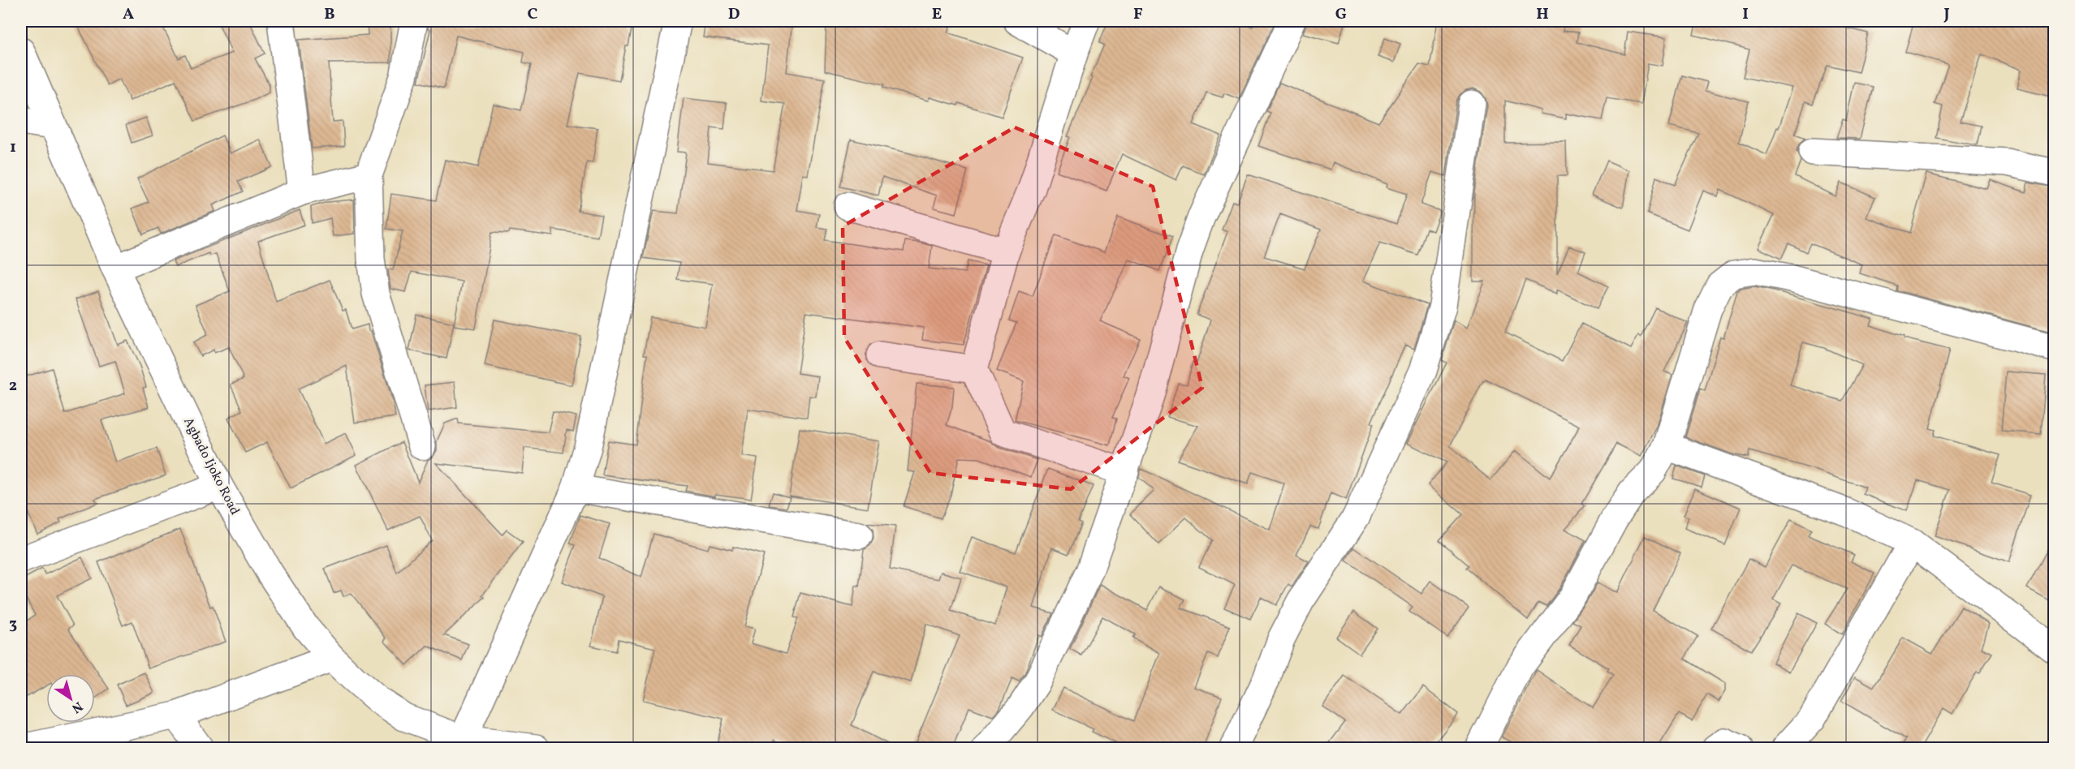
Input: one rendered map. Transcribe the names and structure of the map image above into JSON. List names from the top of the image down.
{
  "streets": {
    "street": ["Agbado Ijoko Road"]
  },
  "north": "bottom right",
  "grid": {
    "columns": [
      "A",
      "B",
      "C",
      "D",
      "E",
      "F",
      "G",
      "H",
      "I",
      "J"
    ],
    "rows": ["1", "2", "3"]
  }
}
